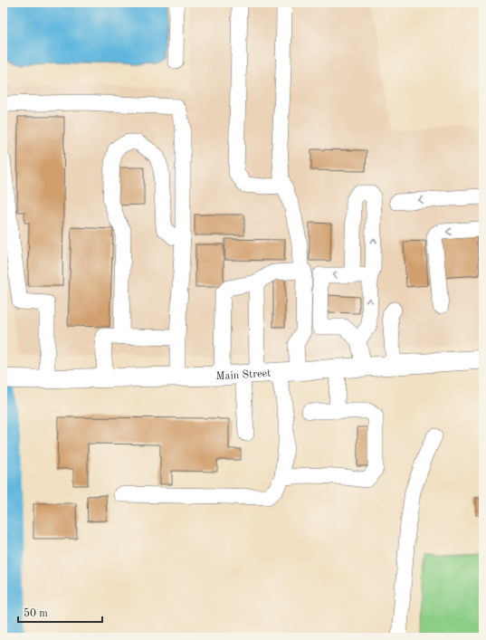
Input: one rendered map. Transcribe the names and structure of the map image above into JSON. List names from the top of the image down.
{
  "streets": {
    "main road": ["Main Street"]
  },
  "scale_bar": "50 m"
}
